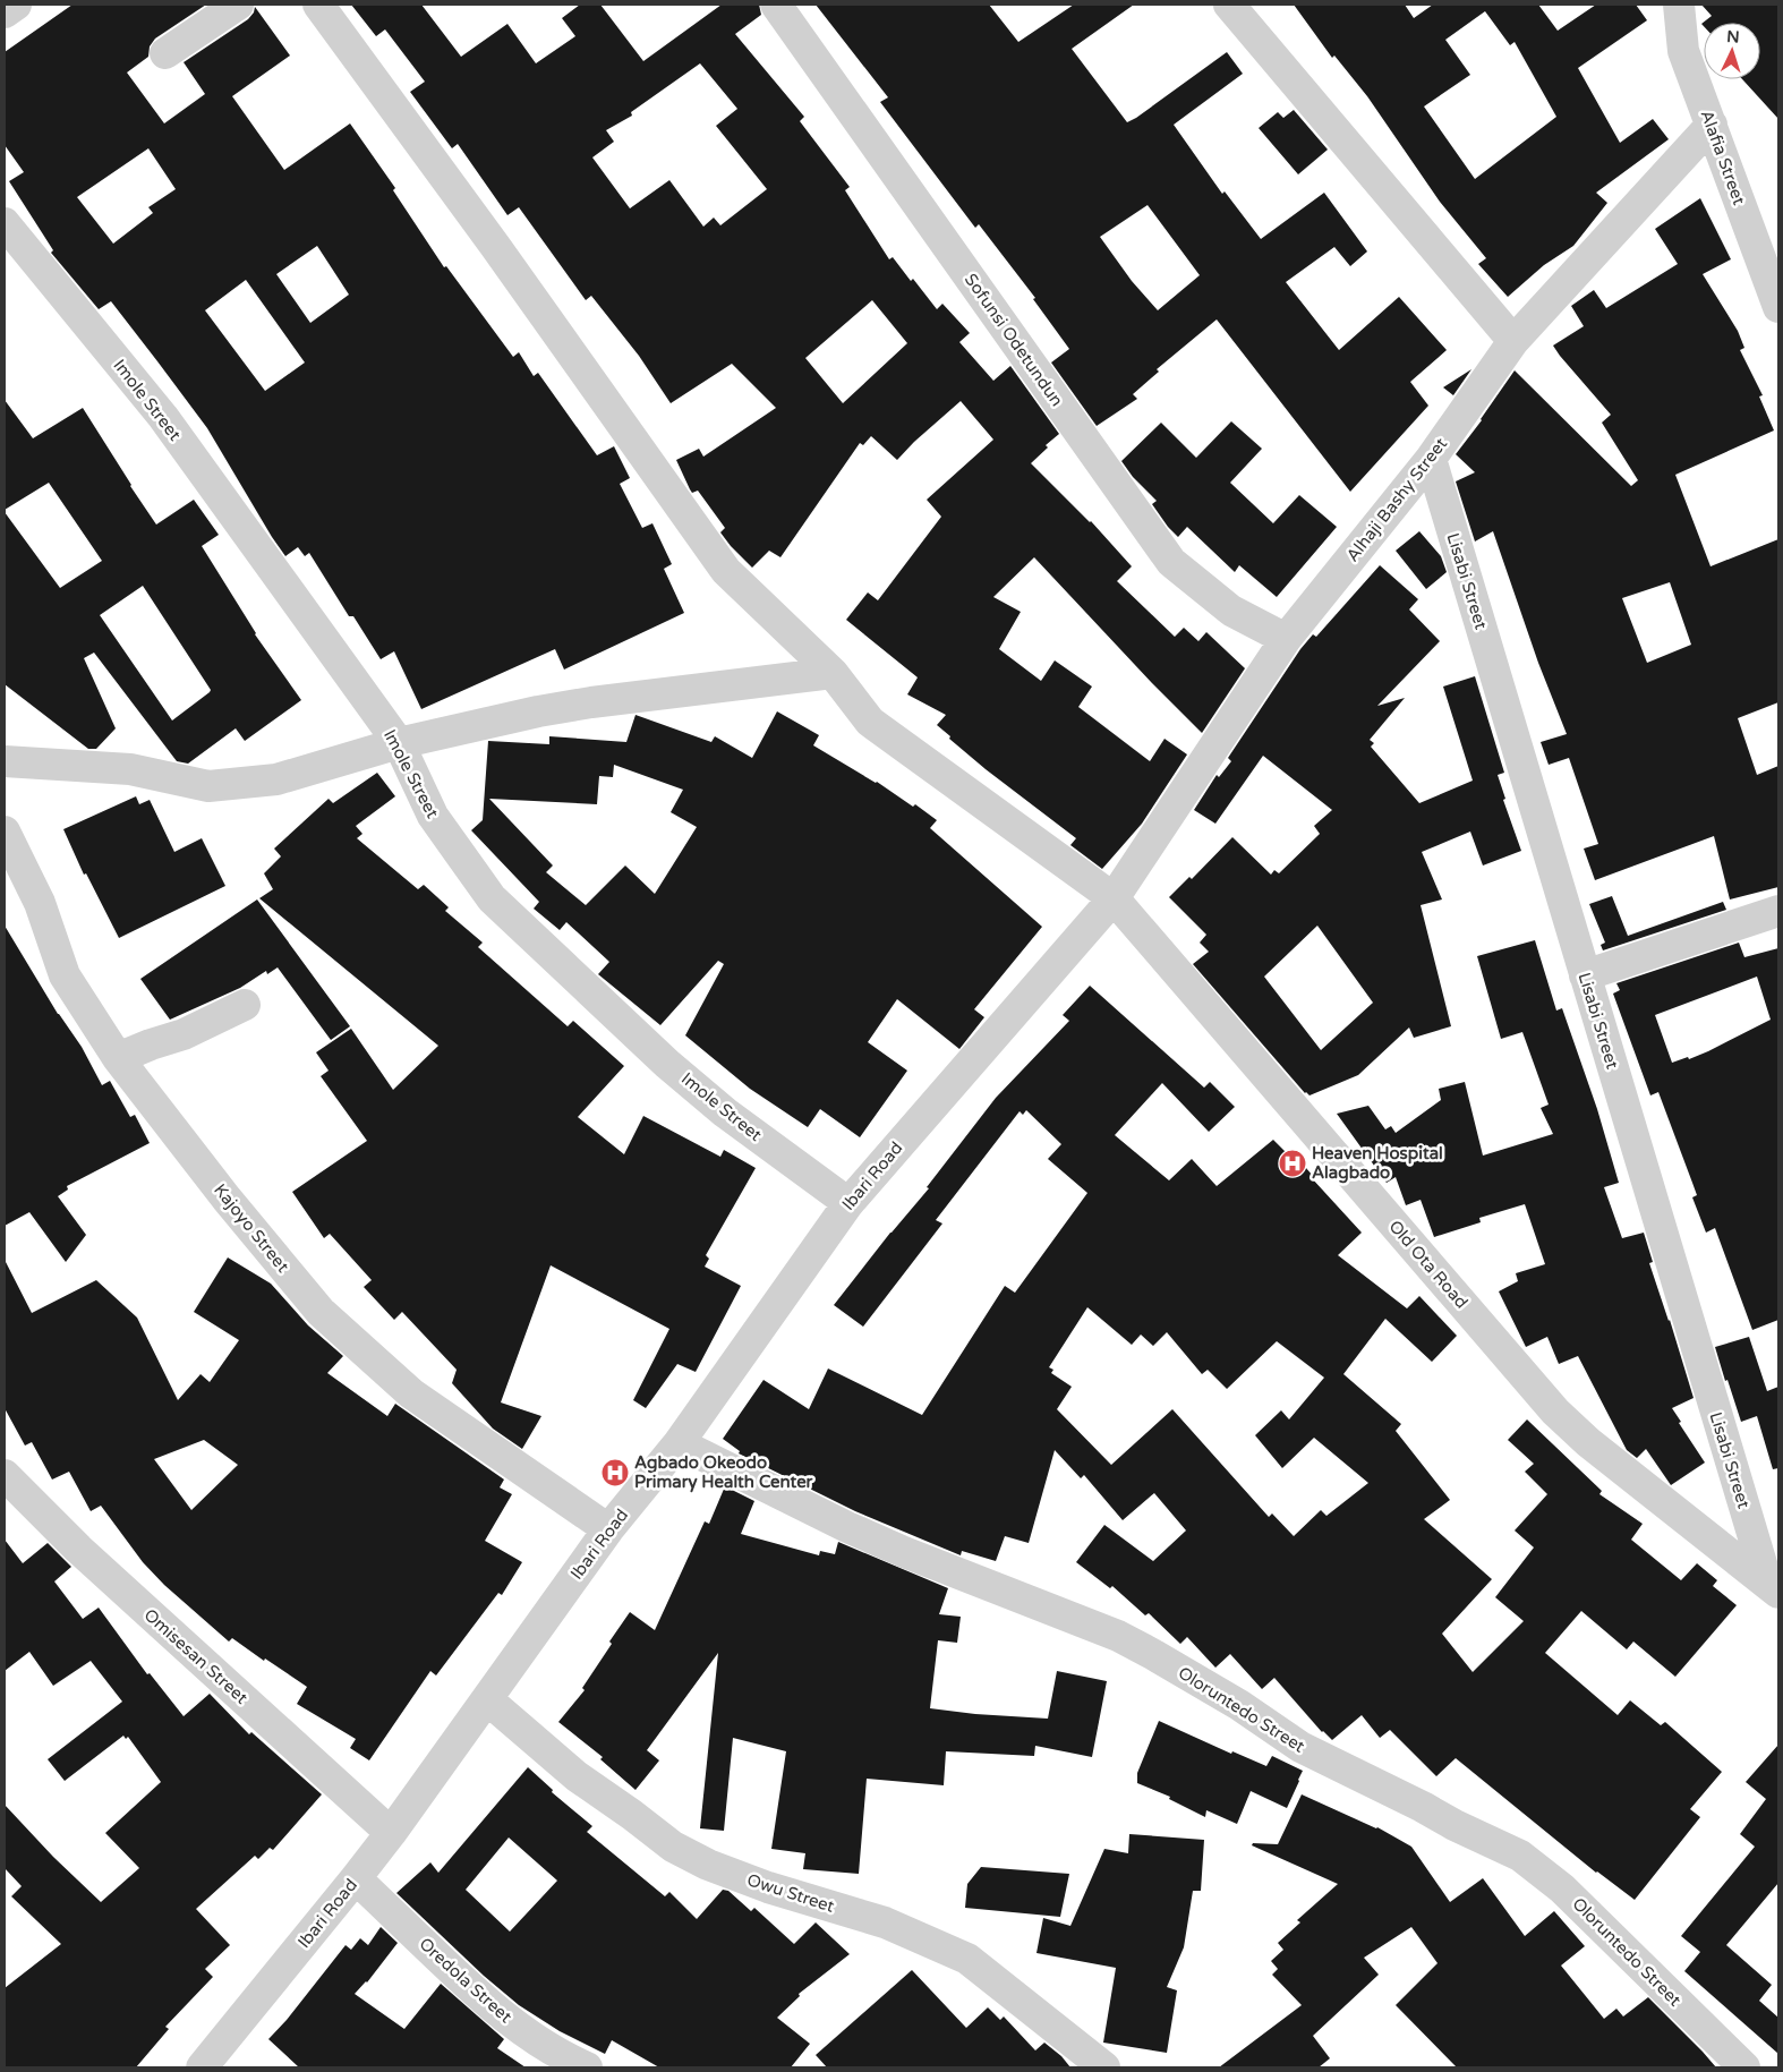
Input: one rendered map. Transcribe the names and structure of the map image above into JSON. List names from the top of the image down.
{
  "streets": {
    "street": [
      "Alafia Street",
      "Sofunsi Odetundun",
      "Imole Street",
      "Alhaji Bashy Street",
      "Lisabi Street",
      "Ibari Road",
      "Kajoyo Street",
      "Old Ota Road",
      "Omisesan Street",
      "Oloruntedo Street",
      "Owu Street",
      "Oredola Street"
    ]
  },
  "crossings": [
    ["Alafia Street", "Alhaji Bashy Street"],
    ["Sofunsi Odetundun", "Alhaji Bashy Street"],
    ["Imole Street", "Ibari Road"],
    ["Alhaji Bashy Street", "Lisabi Street"],
    ["Alhaji Bashy Street", "Ibari Road"],
    ["Alhaji Bashy Street", "Old Ota Road"],
    ["Lisabi Street", "Old Ota Road"],
    ["Ibari Road", "Kajoyo Street"],
    ["Ibari Road", "Old Ota Road"],
    ["Ibari Road", "Omisesan Street"],
    ["Ibari Road", "Oloruntedo Street"],
    ["Ibari Road", "Owu Street"],
    ["Ibari Road", "Oredola Street"]
  ],
  "places": {
    "hospital": ["Heaven Hospital Alagbado", "Agbado Okeodo Primary Health Center"]
  },
  "north": "top"
}
